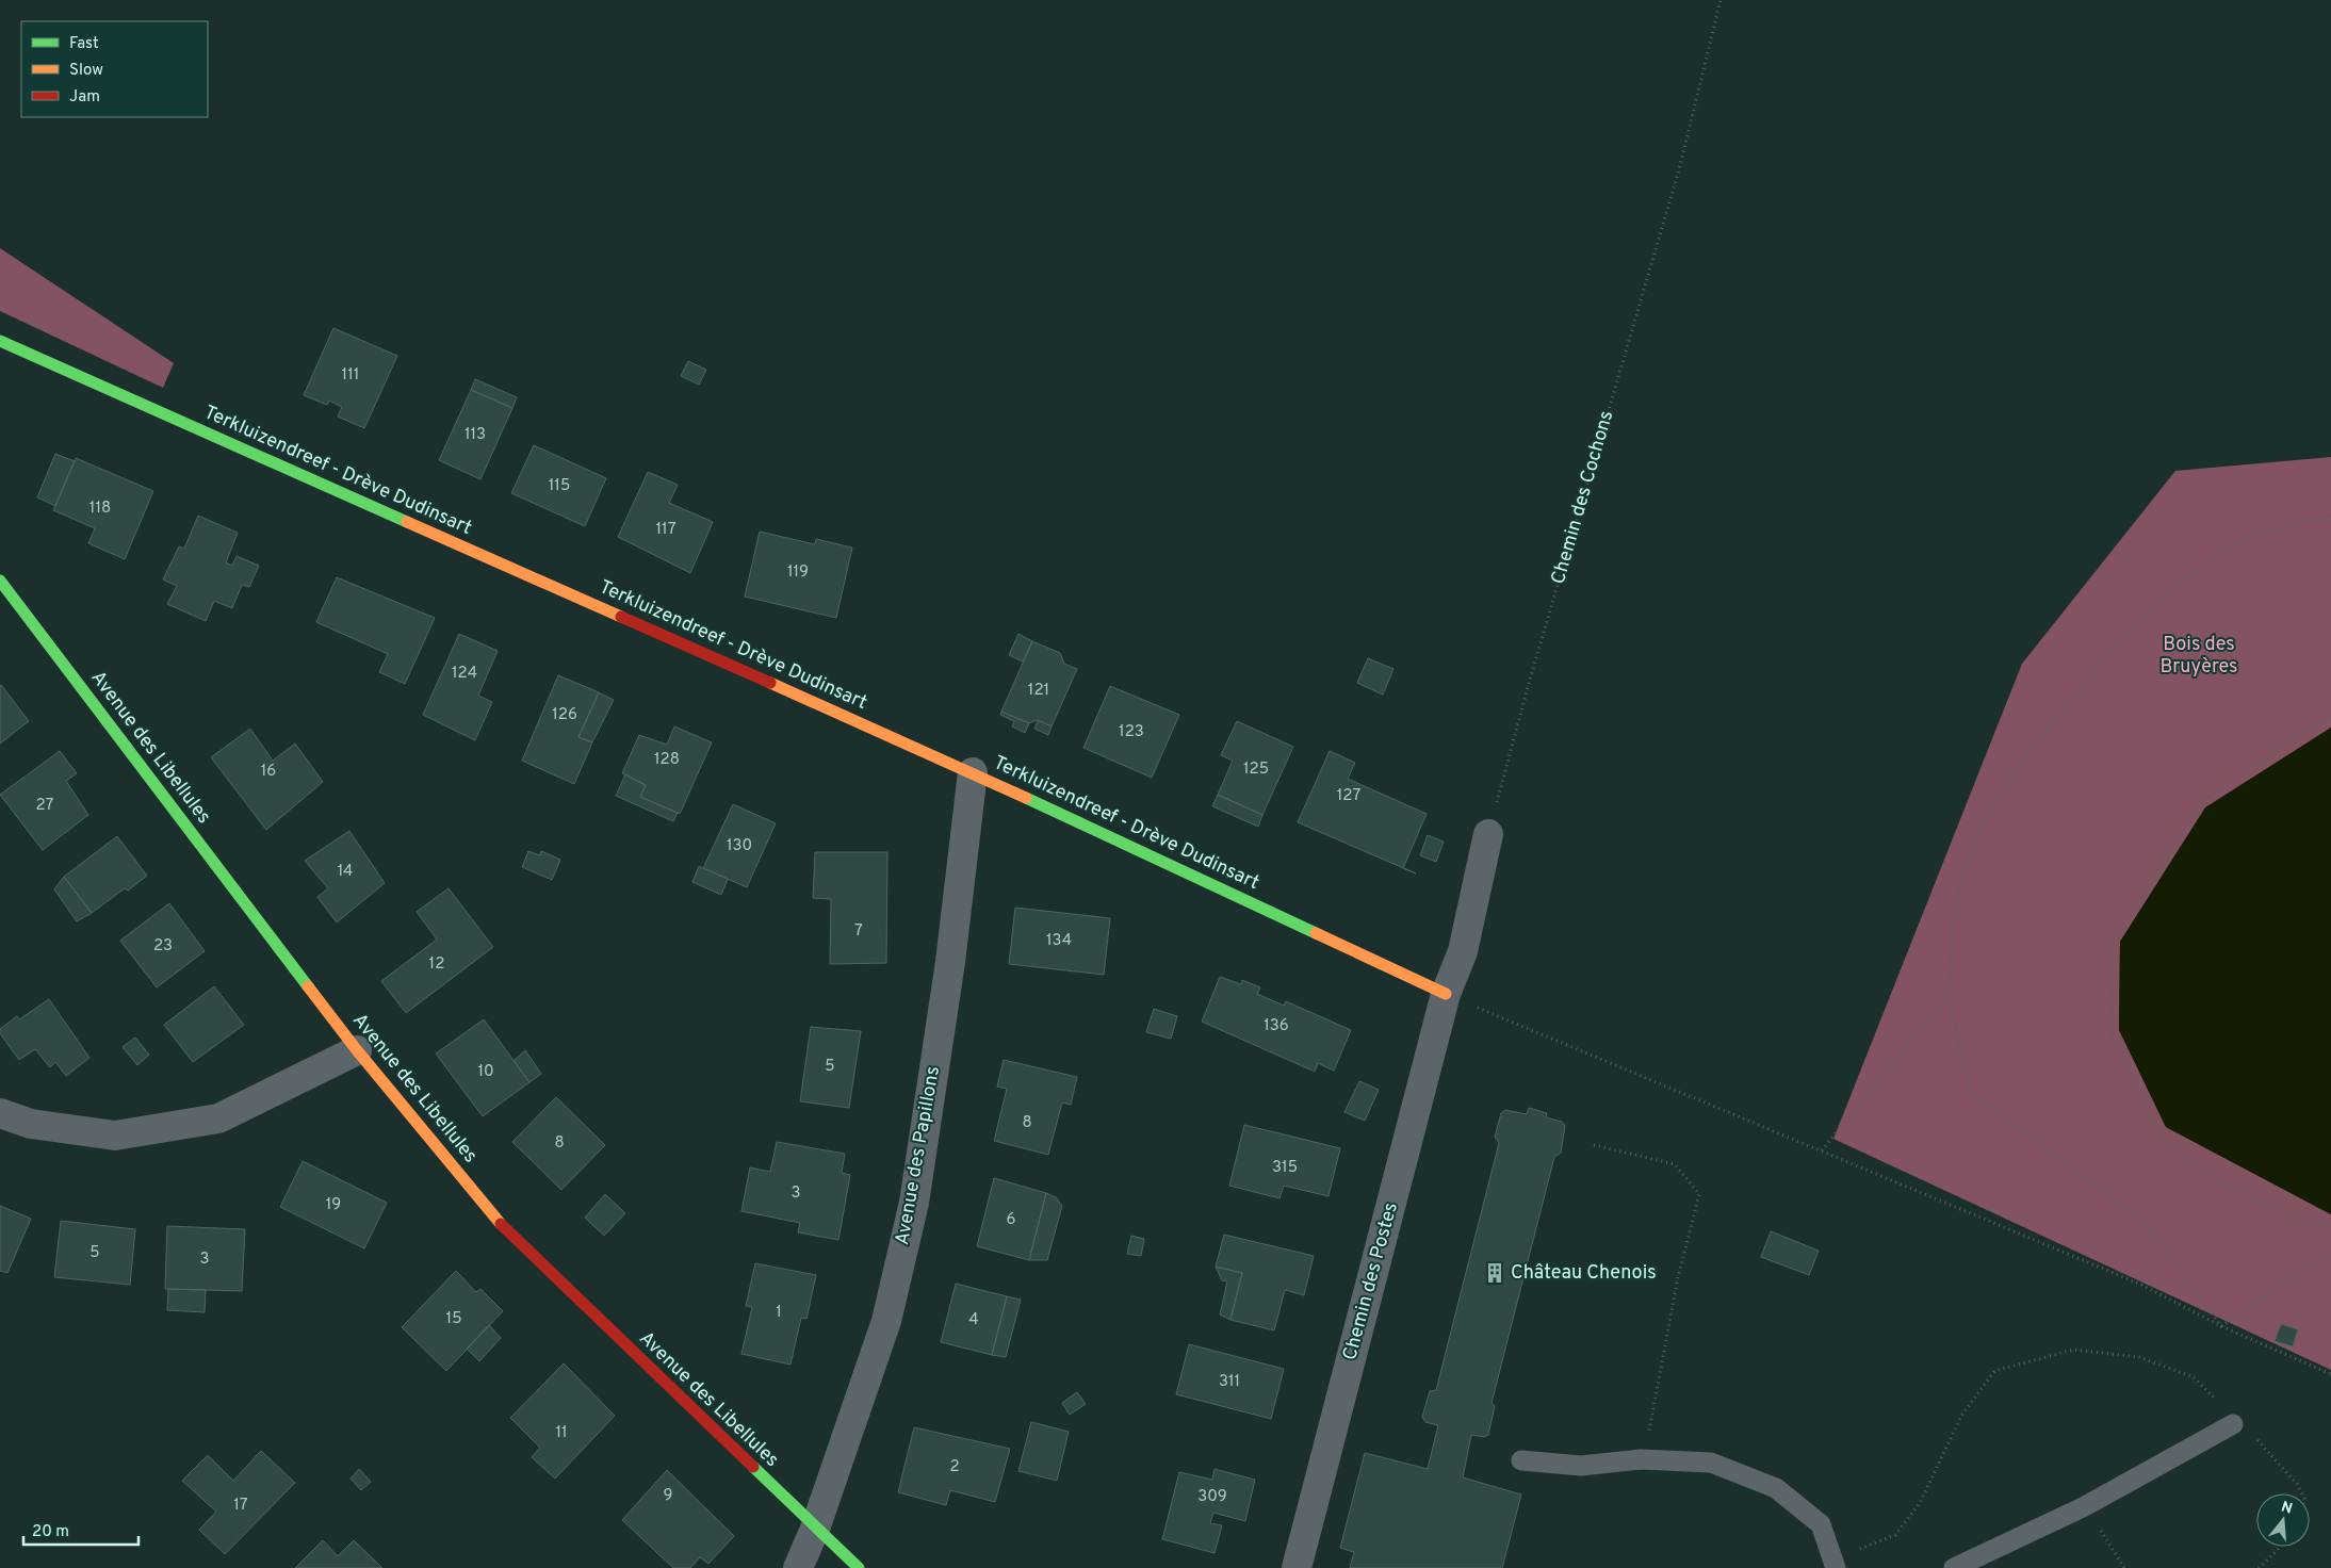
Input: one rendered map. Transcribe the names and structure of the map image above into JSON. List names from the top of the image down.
{
  "streets": {
    "street": [
      "Terkluizendreef - Drève Dudinsart",
      "Avenue des Libellules",
      "Avenue des Papillons",
      "Chemin des Postes"
    ],
    "path": ["Chemin des Cochons"]
  },
  "crossings": [
    ["Terkluizendreef - Drève Dudinsart", "Avenue des Papillons"],
    ["Terkluizendreef - Drève Dudinsart", "Chemin des Postes"],
    ["Avenue des Libellules", "Avenue des Papillons"]
  ],
  "parks": ["Bois des Bruyères"],
  "places": {
    "building": ["Château Chenois"]
  },
  "house_numbers": [
    "111",
    "113",
    "115",
    "118",
    "117",
    "119",
    "124",
    "121",
    "126",
    "123",
    "128",
    "125",
    "16",
    "127",
    "27",
    "130",
    "14",
    "7",
    "134",
    "23",
    "12",
    "136",
    "5",
    "10",
    "8",
    "8",
    "315",
    "3",
    "19",
    "6",
    "5",
    "3",
    "1",
    "15",
    "4",
    "311",
    "11",
    "2",
    "9",
    "309",
    "17"
  ],
  "legend": ["Fast", "Slow", "Jam"],
  "scale_bar": "20 m",
  "north": "top"
}
